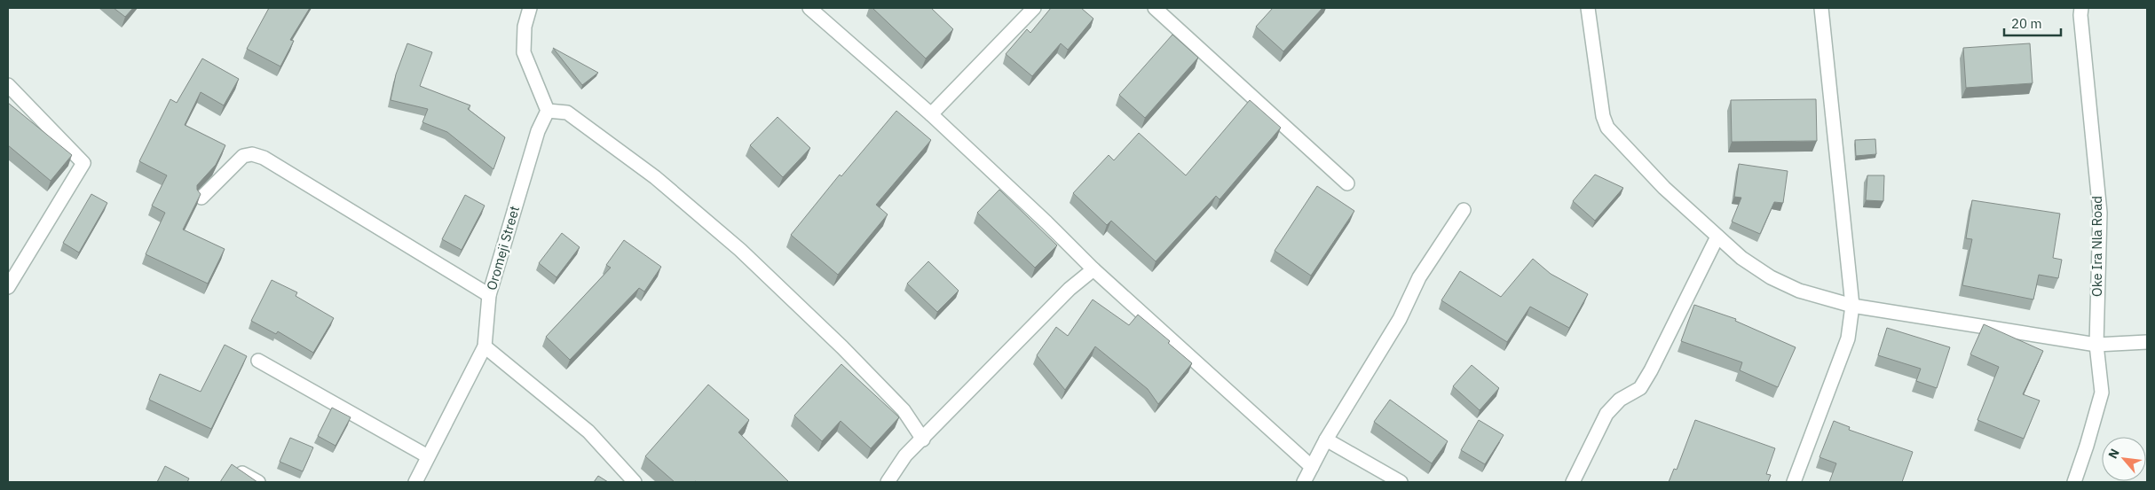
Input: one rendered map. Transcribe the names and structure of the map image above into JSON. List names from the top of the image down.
{
  "streets": {
    "street": ["Oke Ira Nla Road", "Oromeji Street"]
  },
  "scale_bar": "20 m",
  "north": "top left"
}
